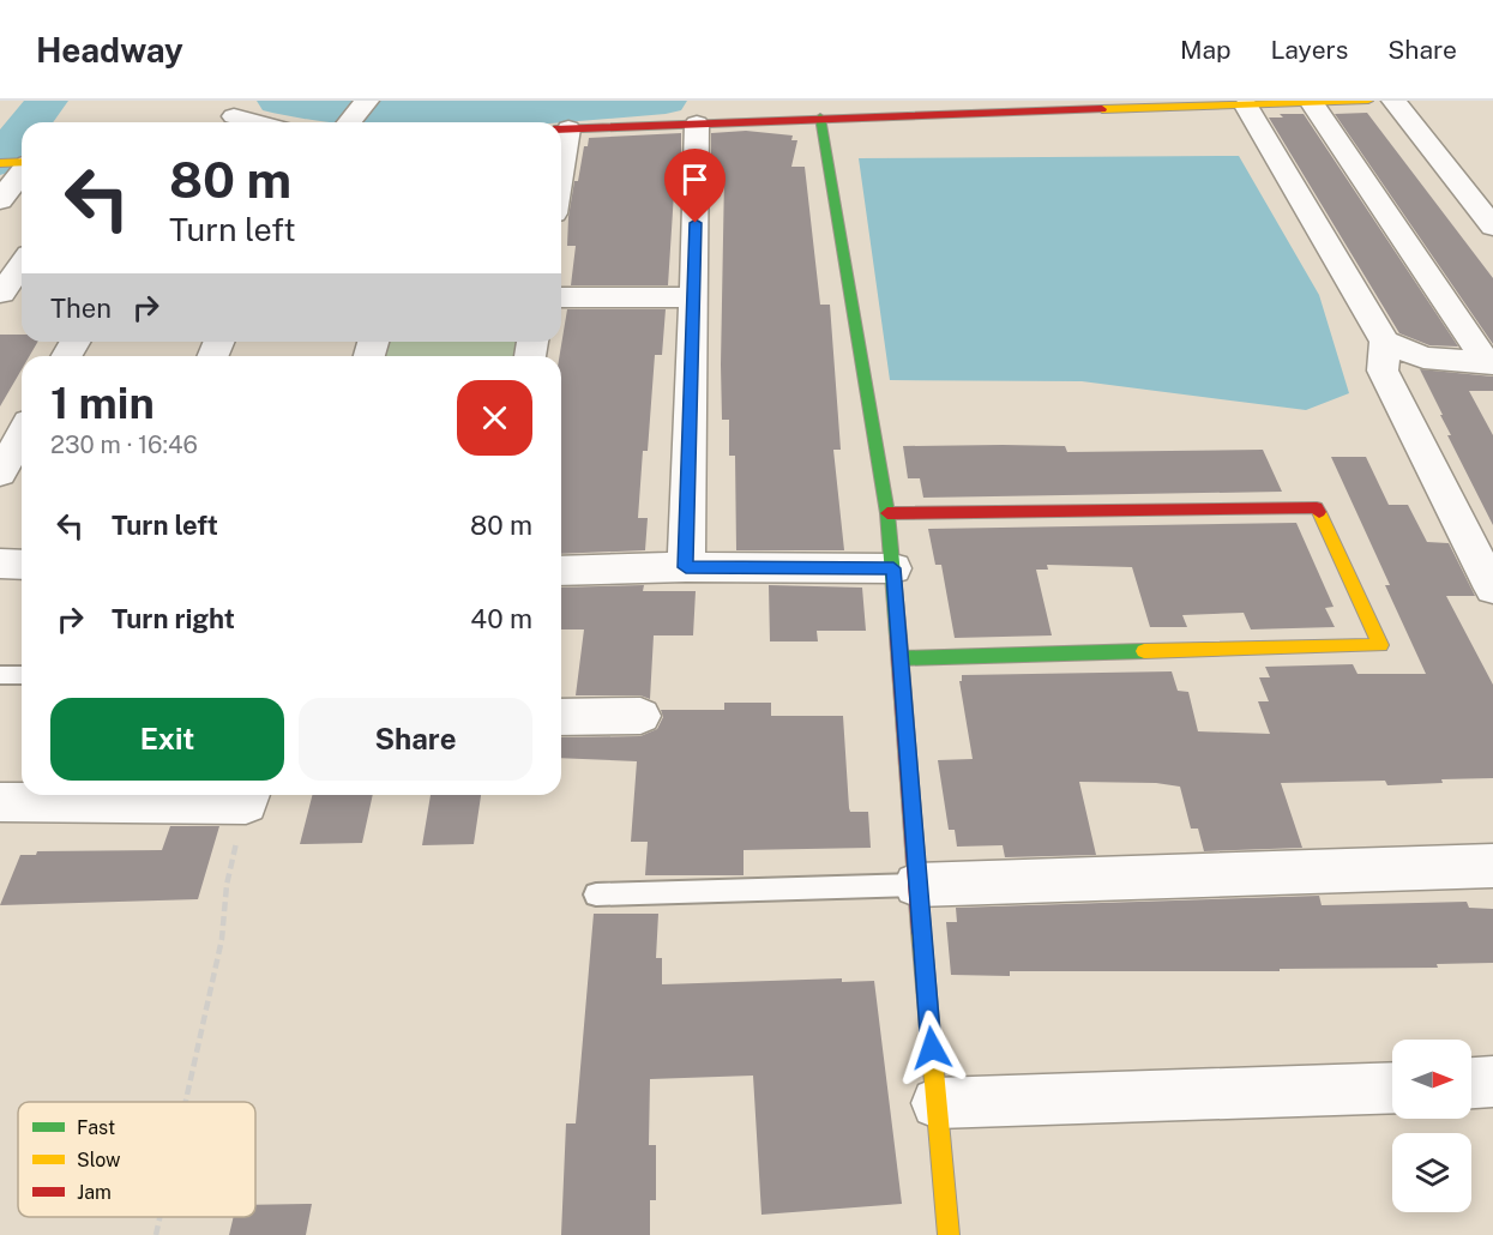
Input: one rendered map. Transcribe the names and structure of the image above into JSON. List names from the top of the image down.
{
  "legend": ["Fast", "Slow", "Jam"],
  "north": "right",
  "page": {
    "header": "Headway",
    "nav": ["Map", "Layers", "Share"],
    "turn": ["80 m", "Turn left"],
    "then": "Then",
    "heading": ["1 min", "230 m · 16:46"],
    "list": [
      {
        "name": "Turn left",
        "value": "80 m"
      },
      {
        "name": "Turn right",
        "value": "40 m"
      }
    ],
    "buttons": ["Exit", "Share"]
  }
}
